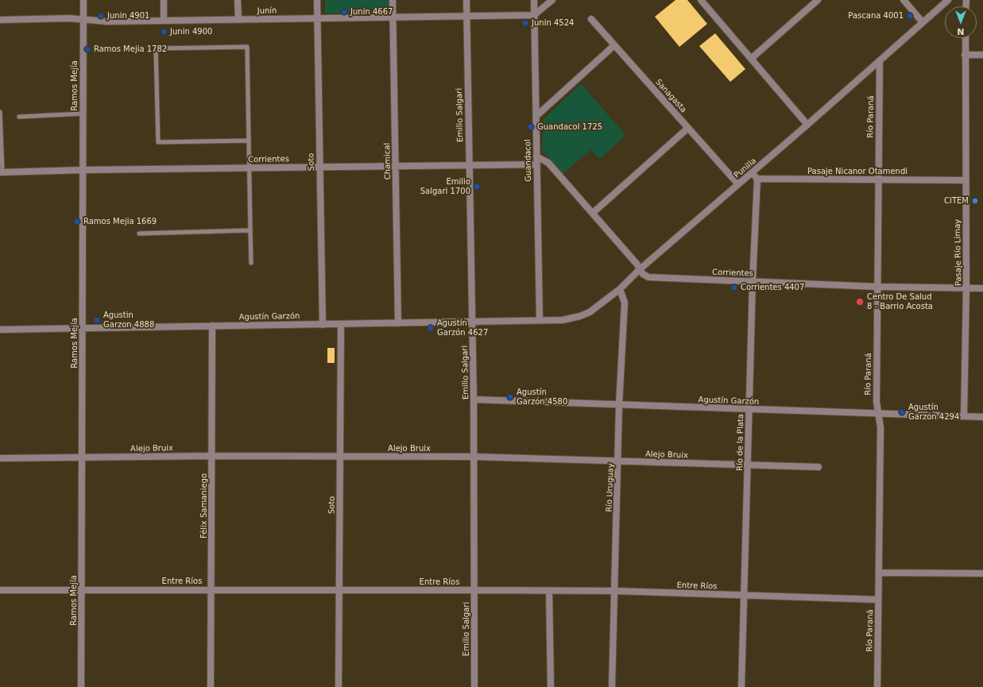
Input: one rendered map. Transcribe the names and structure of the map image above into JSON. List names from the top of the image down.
{
  "streets": {
    "street": [
      "Junín",
      "Ramos Mejía",
      "Sanagasta",
      "Emilio Salgari",
      "Río Paraná",
      "Corrientes",
      "Guandacol",
      "Chamical",
      "Soto",
      "Punilla",
      "Pasaje Nicanor Otamendi",
      "Pasaje Río Limay",
      "Agustín Garzón",
      "Río de la Plata",
      "Alejo Bruix",
      "Río Uruguay",
      "Félix Samaniego",
      "Entre Ríos"
    ]
  },
  "crossings": [
    ["Junín", "Ramos Mejía"],
    ["Junín", "Emilio Salgari"],
    ["Junín", "Guandacol"],
    ["Junín", "Chamical"],
    ["Junín", "Soto"],
    ["Ramos Mejía", "Corrientes"],
    ["Ramos Mejía", "Agustín Garzón"],
    ["Ramos Mejía", "Alejo Bruix"],
    ["Ramos Mejía", "Entre Ríos"],
    ["Sanagasta", "Punilla"],
    ["Emilio Salgari", "Corrientes"],
    ["Emilio Salgari", "Agustín Garzón"],
    ["Emilio Salgari", "Alejo Bruix"],
    ["Emilio Salgari", "Entre Ríos"],
    ["Río Paraná", "Corrientes"],
    ["Río Paraná", "Punilla"],
    ["Río Paraná", "Pasaje Nicanor Otamendi"],
    ["Río Paraná", "Agustín Garzón"],
    ["Río Paraná", "Entre Ríos"],
    ["Corrientes", "Guandacol"],
    ["Corrientes", "Chamical"],
    ["Corrientes", "Soto"],
    ["Corrientes", "Punilla"],
    ["Corrientes", "Pasaje Río Limay"],
    ["Corrientes", "Río de la Plata"],
    ["Guandacol", "Punilla"],
    ["Guandacol", "Agustín Garzón"],
    ["Chamical", "Agustín Garzón"],
    ["Soto", "Agustín Garzón"],
    ["Soto", "Alejo Bruix"],
    ["Soto", "Entre Ríos"],
    ["Punilla", "Agustín Garzón"],
    ["Punilla", "Río Uruguay"],
    ["Pasaje Nicanor Otamendi", "Pasaje Río Limay"],
    ["Pasaje Nicanor Otamendi", "Río de la Plata"],
    ["Pasaje Río Limay", "Agustín Garzón"],
    ["Agustín Garzón", "Río de la Plata"],
    ["Agustín Garzón", "Río Uruguay"],
    ["Agustín Garzón", "Félix Samaniego"],
    ["Río de la Plata", "Alejo Bruix"],
    ["Río de la Plata", "Entre Ríos"],
    ["Alejo Bruix", "Río Uruguay"],
    ["Alejo Bruix", "Félix Samaniego"],
    ["Río Uruguay", "Entre Ríos"],
    ["Félix Samaniego", "Entre Ríos"]
  ],
  "places": [
    "Junin 4667",
    "Junin 4901",
    "Pascana 4001",
    "Junin 4524",
    "Junin 4900",
    "Ramos Mejia 1782",
    "Guandacol 1725",
    "Emilio Salgari 1700",
    "CITEM",
    "Ramos Mejia 1669",
    "Corrientes 4407",
    "Centro De Salud 8 - Barrio Acosta",
    "Agustin Garzon 4888",
    "Agustín Garzón 4627",
    "Agustín Garzón 4580",
    "Agustín Garzón 4294"
  ],
  "north": "bottom"
}
